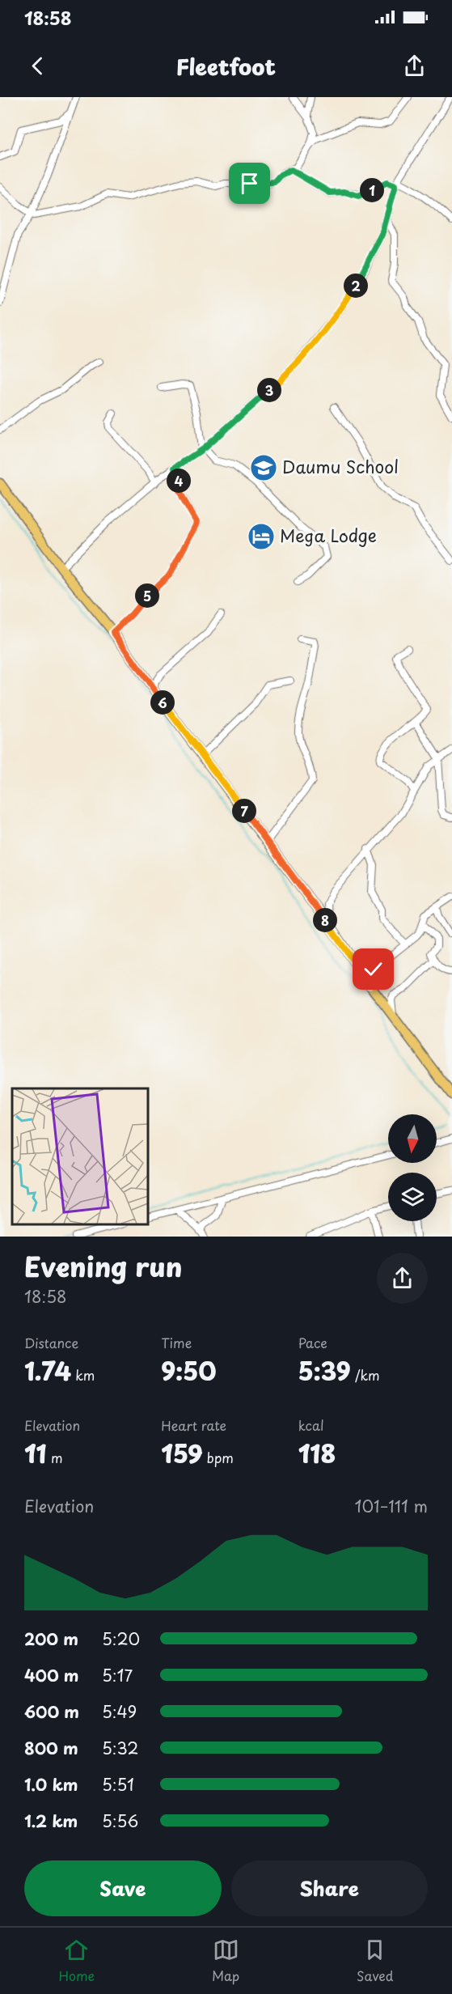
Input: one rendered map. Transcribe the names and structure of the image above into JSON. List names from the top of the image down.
{
  "places": {
    "school or university": ["Daumu School"],
    "hotel": ["Mega Lodge"]
  },
  "north": "bottom",
  "page": {
    "status": "18:58",
    "header": "Fleetfoot",
    "pins": [
      "1",
      "2",
      "3",
      "4",
      "5",
      "6",
      "7",
      "8"
    ],
    "heading": ["Evening run", "18:58"],
    "stats": [
      ["Distance", "1.74 km"],
      ["Time", "9:50"],
      ["Pace", "5:39 /km"],
      ["Elevation", "11 m"],
      ["Heart rate", "159 bpm"],
      ["kcal", "118"]
    ],
    "chart": ["Elevation", "101–111 m"],
    "list": [
      {
        "name": "200 m",
        "note": "5:20"
      },
      {
        "name": "400 m",
        "note": "5:17"
      },
      {
        "name": "600 m",
        "note": "5:49"
      },
      {
        "name": "800 m",
        "note": "5:32"
      },
      {
        "name": "1.0 km",
        "note": "5:51"
      },
      {
        "name": "1.2 km",
        "note": "5:56"
      }
    ],
    "buttons": ["Save", "Share"],
    "tabs": ["Home", "Map", "Saved"]
  }
}
